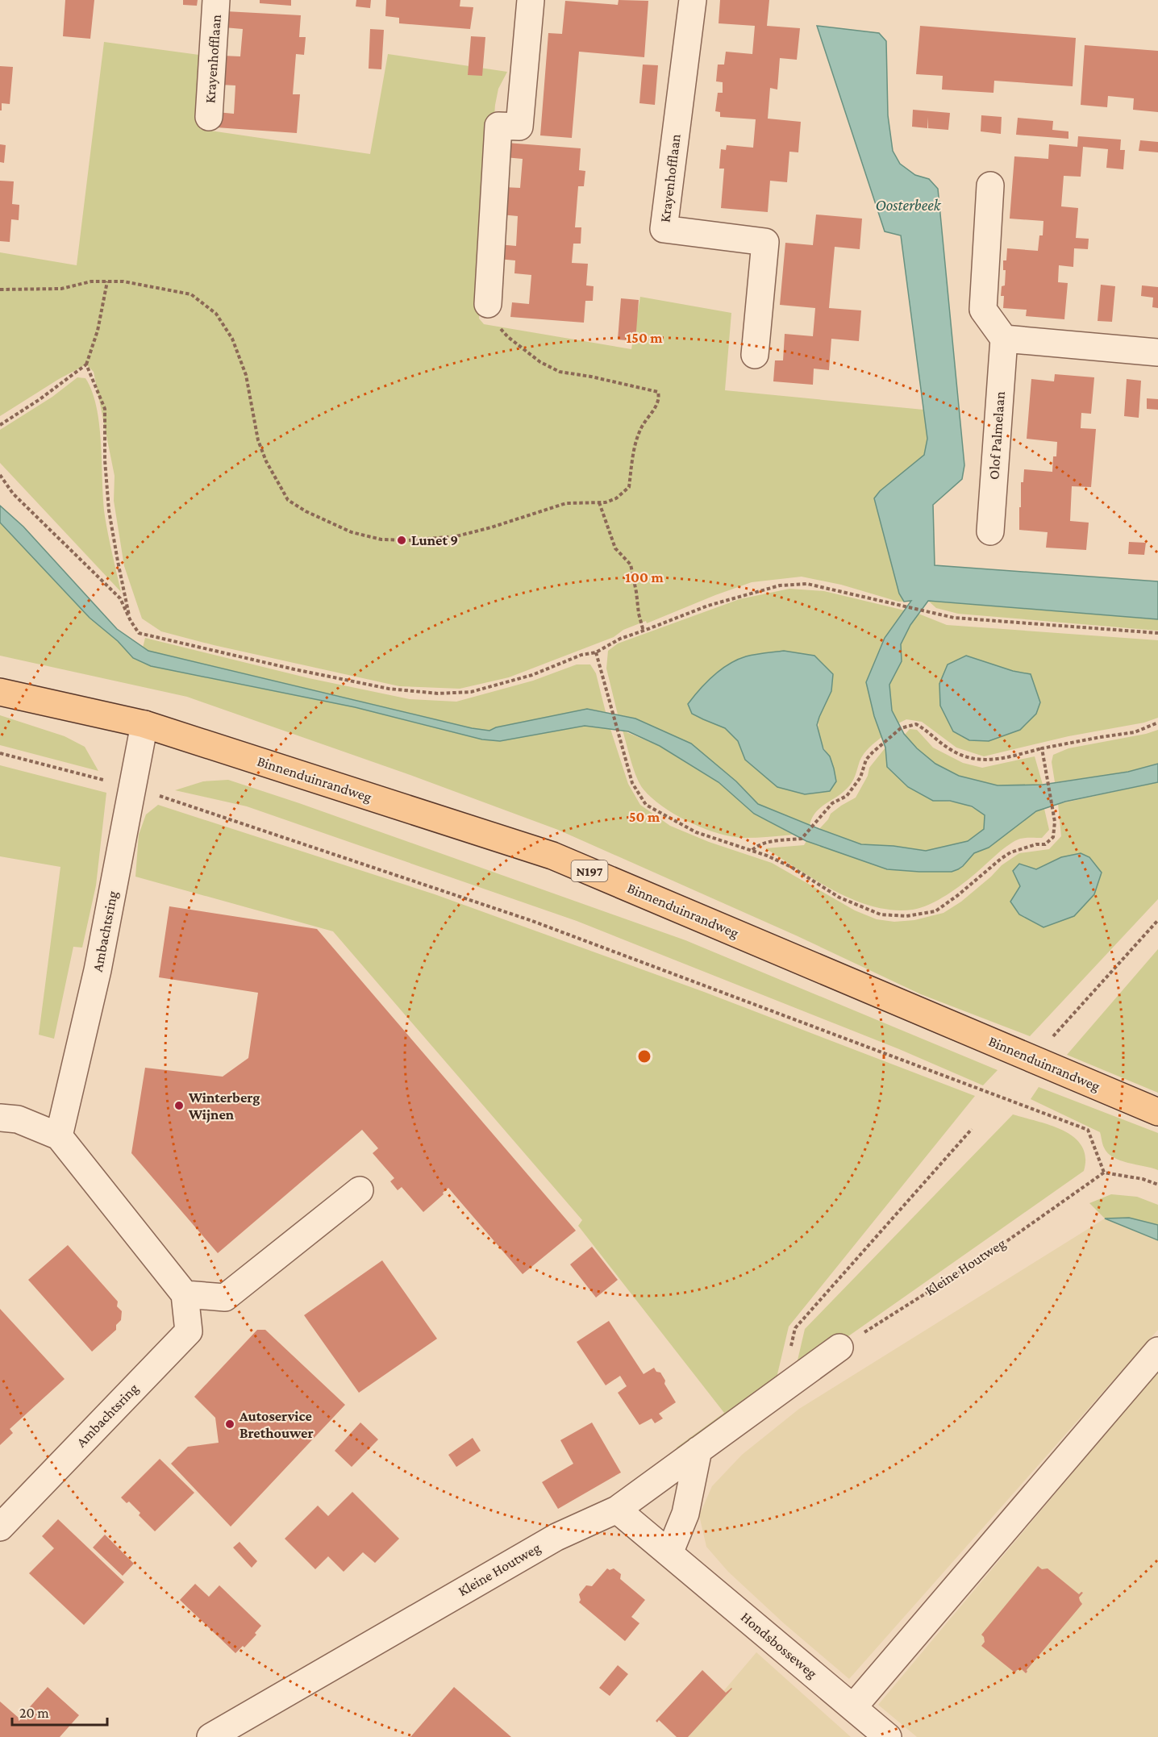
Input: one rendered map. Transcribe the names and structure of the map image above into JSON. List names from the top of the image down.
{
  "streets": {
    "main road": ["Binnenduinrandweg", "N197"],
    "street": [
      "Krayenhofflaan",
      "Olof Palmelaan",
      "Ambachtsring",
      "Kleine Houtweg",
      "Hondsbosseweg"
    ]
  },
  "crossings": [
    ["Binnenduinrandweg", "Ambachtsring"],
    ["Kleine Houtweg", "Hondsbosseweg"]
  ],
  "water": ["Oosterbeek"],
  "places": ["Lunet 9", "Winterberg Wijnen", "Autoservice Brethouwer"],
  "scale_bar": "20 m",
  "rings": ["150 m", "100 m", "50 m"]
}
